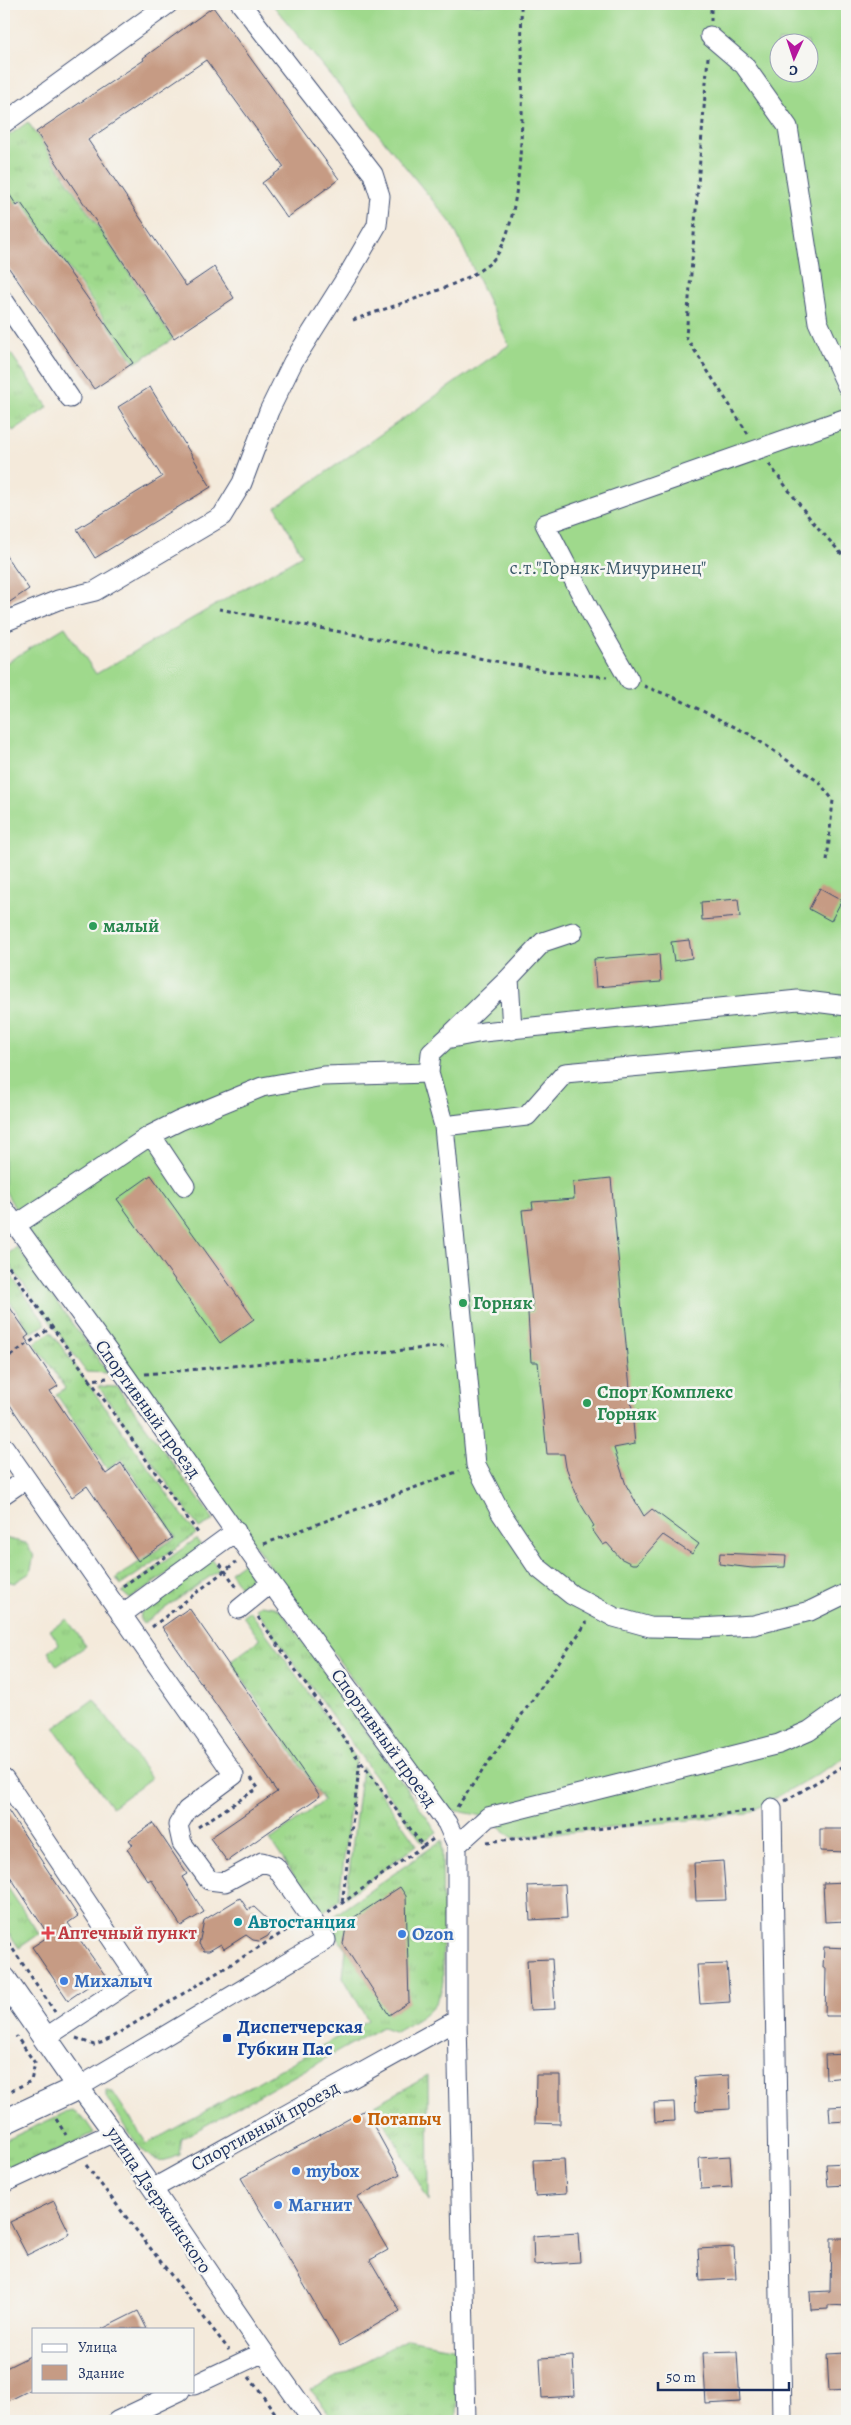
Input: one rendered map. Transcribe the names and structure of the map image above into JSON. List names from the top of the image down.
{
  "streets": {
    "main road": ["улица Дзержинского"],
    "street": ["Спортивный проезд"]
  },
  "crossings": [
    ["Спортивный проезд", "улица Дзержинского"]
  ],
  "parks": ["с.т.\"Горняк-Мичуринец\""],
  "places": {
    "other": [
      "малый",
      "Горняк",
      "Спорт Комплекс Горняк",
      "Автостанция",
      "Ozon",
      "Михалыч",
      "Потапыч",
      "mybox",
      "Магнит"
    ],
    "health": ["Аптечный пункт"],
    "transit": ["Диспетчерская Губкин Пас"]
  },
  "legend": ["Улица", "Здание"],
  "scale_bar": "50 m",
  "north": "bottom"
}
